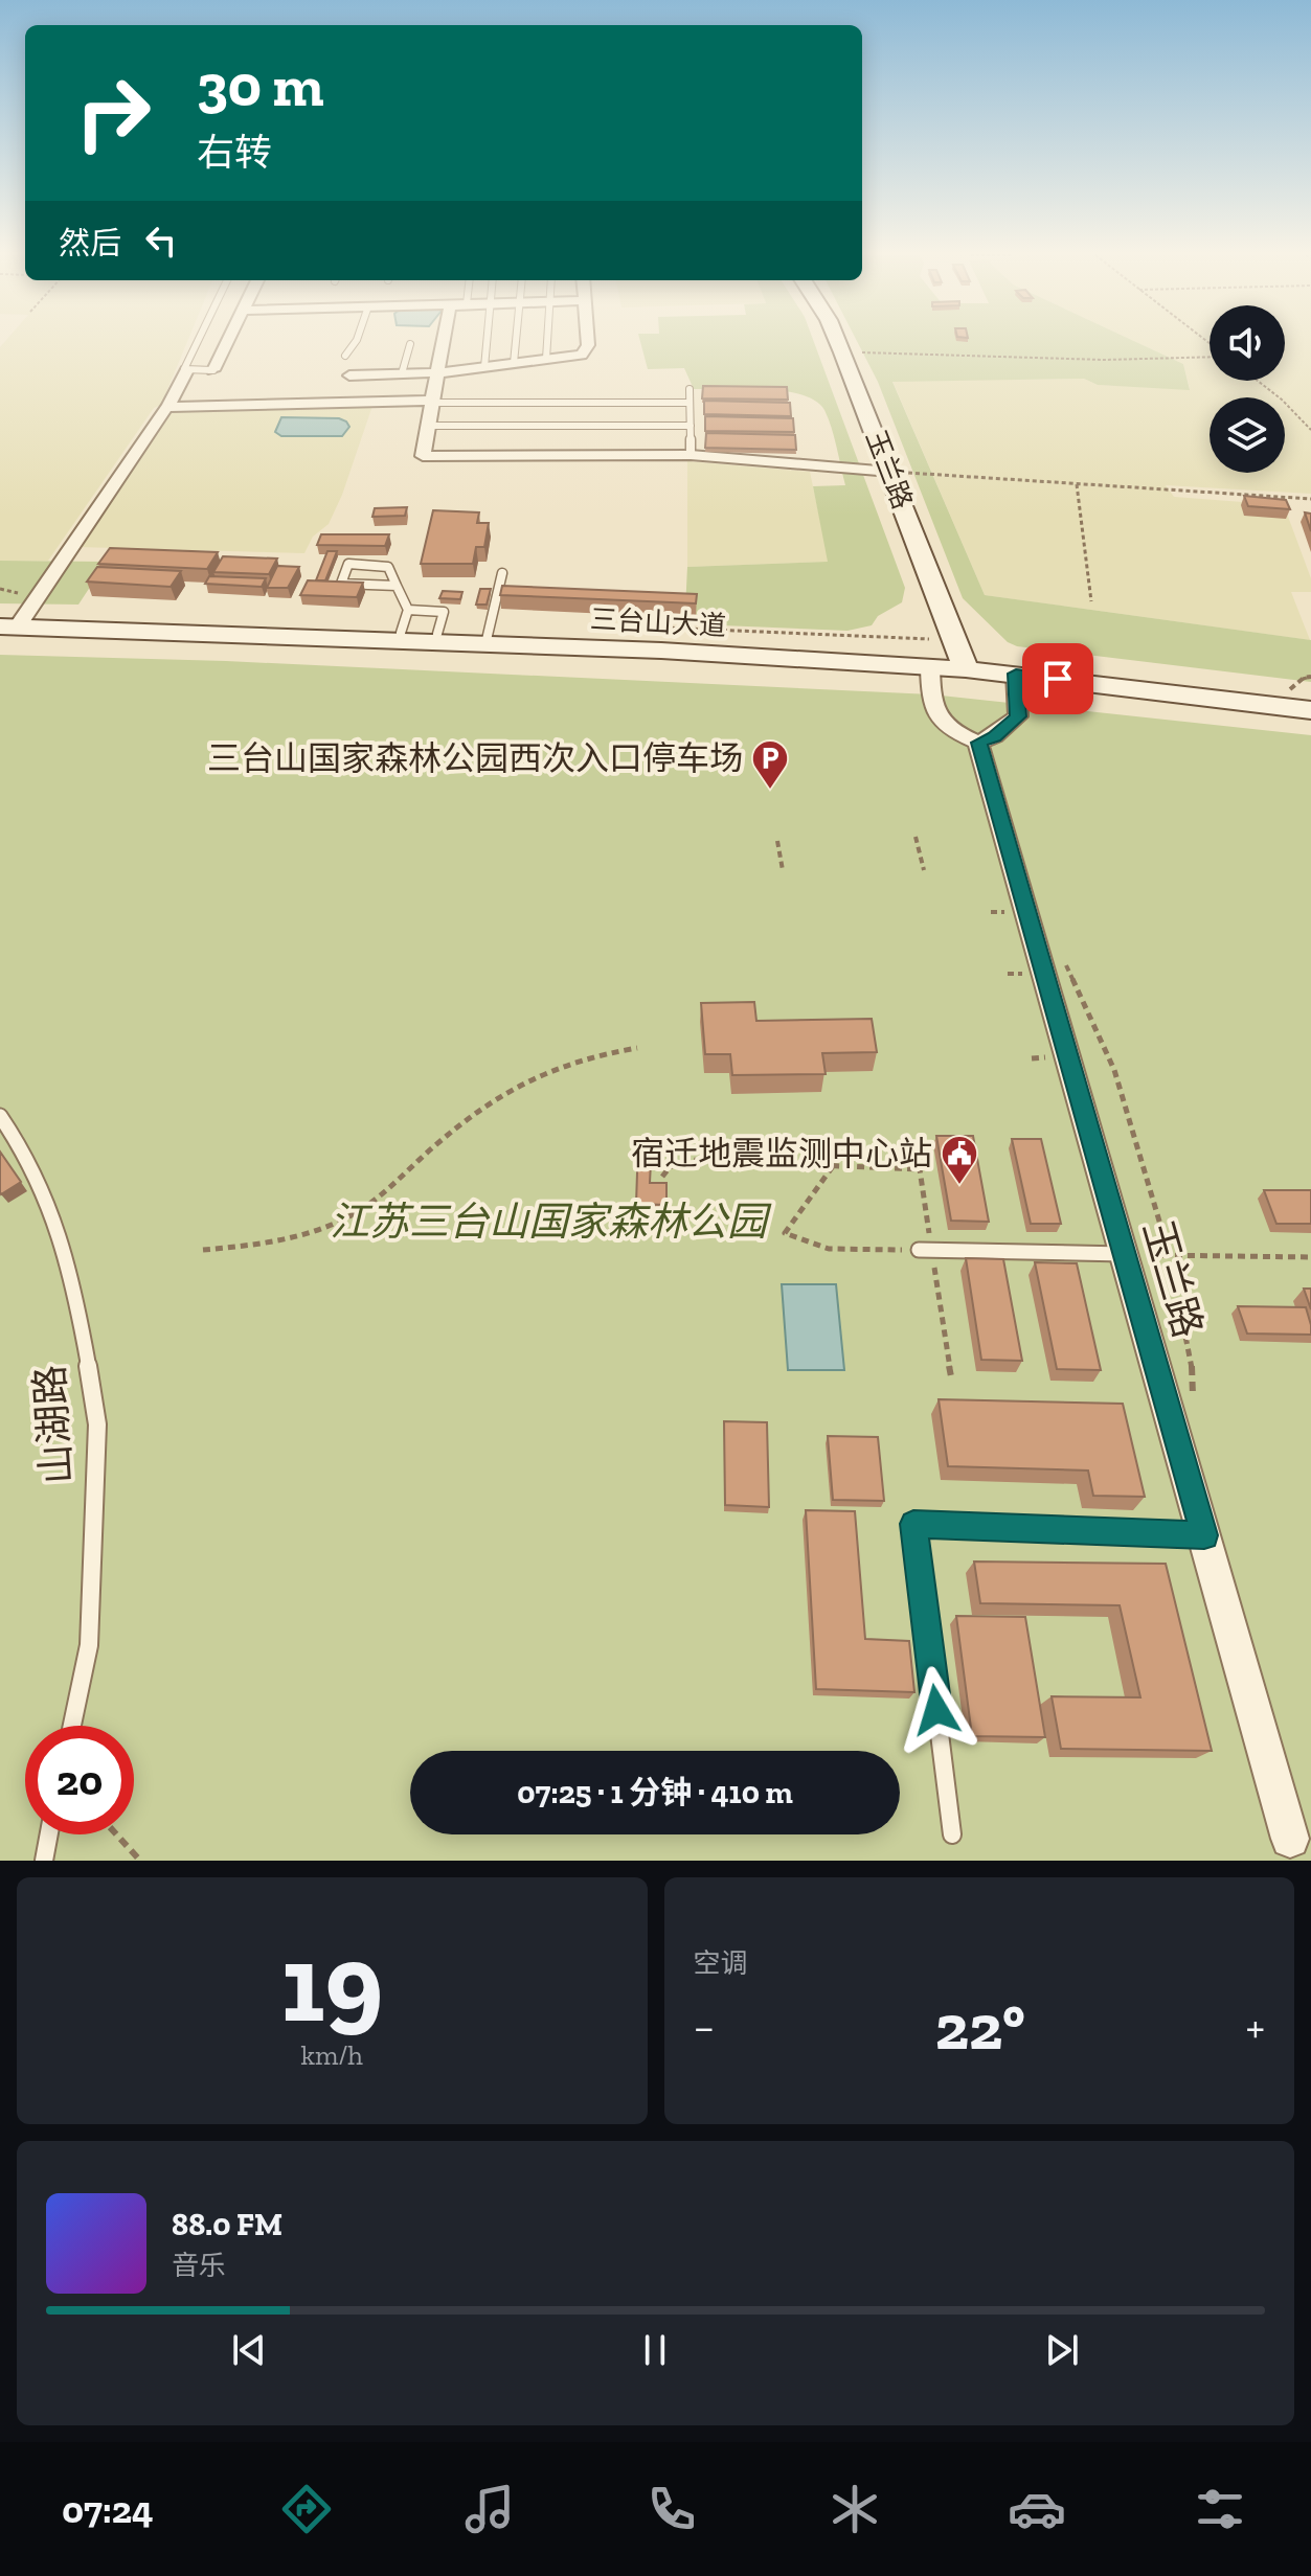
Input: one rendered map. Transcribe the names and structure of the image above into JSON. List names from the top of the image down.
{
  "streets": {
    "main road": ["玉兰路", "三台山大道"],
    "lane": ["山湖路"]
  },
  "crossings": [
    ["玉兰路", "三台山大道"]
  ],
  "parks": ["江苏三台山国家森林公园"],
  "places": {
    "parking": ["三台山国家森林公园西次入口停车场"],
    "public building": ["宿迁地震监测中心站"]
  },
  "page": {
    "turn": ["30 m", "右转"],
    "then": "然后",
    "limit": "20",
    "trip": "07:25 · 1 分钟 · 410 m",
    "tile": [
      ["19", "km/h"],
      "空调"
    ],
    "heat": ["−", "22°", "+"],
    "song": ["88.0 FM", "音乐"],
    "tabs": "07:24"
  }
}
